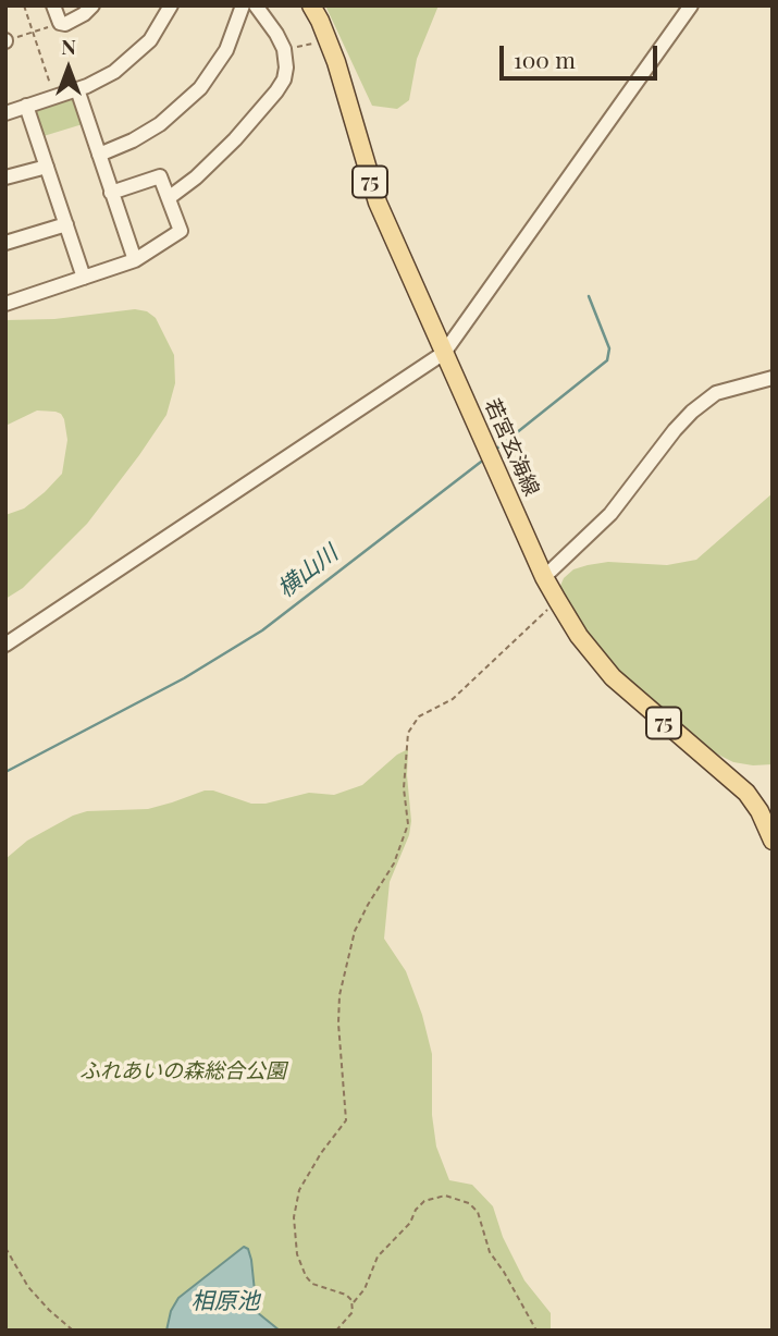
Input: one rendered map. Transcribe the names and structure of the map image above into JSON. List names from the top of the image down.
{
  "streets": {
    "main road": ["75", "若宮玄海線"]
  },
  "water": ["横山川", "相原池"],
  "parks": ["ふれあいの森総合公園"],
  "scale_bar": "100 m",
  "north": "top"
}
